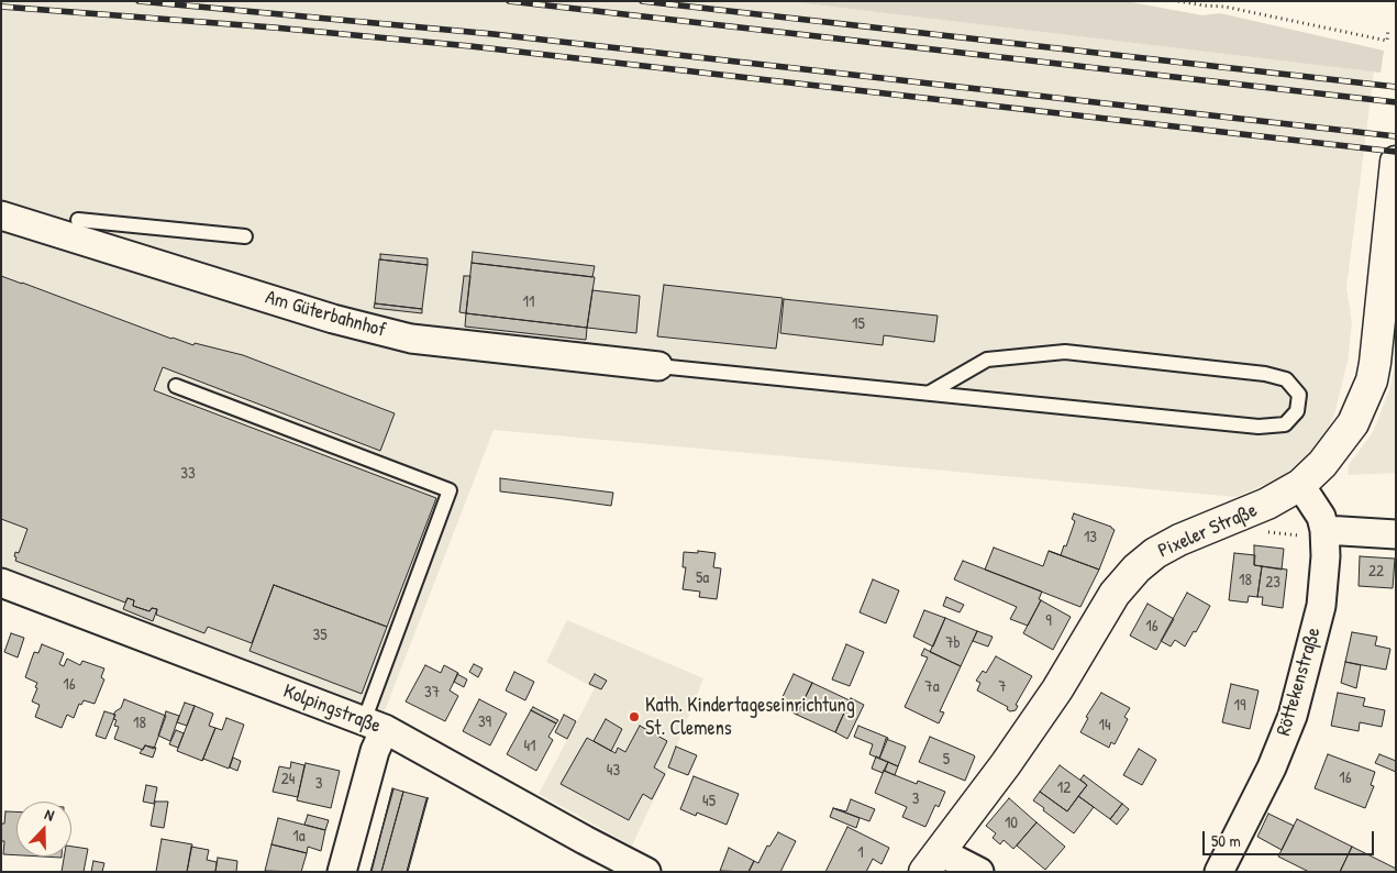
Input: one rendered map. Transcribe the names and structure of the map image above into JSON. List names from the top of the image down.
{
  "streets": {
    "main road": ["Pixeler Straße"],
    "street": ["Am Güterbahnhof", "Röttekenstraße", "Kolpingstraße"]
  },
  "crossings": [
    ["Pixeler Straße", "Röttekenstraße"]
  ],
  "places": ["Kath. Kindertageseinrichtung St. Clemens"],
  "house_numbers": [
    "11",
    "15",
    "33",
    "13",
    "22",
    "5a",
    "18",
    "23",
    "9",
    "16",
    "35",
    "7b",
    "16",
    "7a",
    "7",
    "37",
    "19",
    "39",
    "18",
    "14",
    "41",
    "5",
    "43",
    "16",
    "24",
    "3",
    "12",
    "3",
    "45",
    "10",
    "1a",
    "1"
  ],
  "scale_bar": "50 m",
  "north": "top"
}
